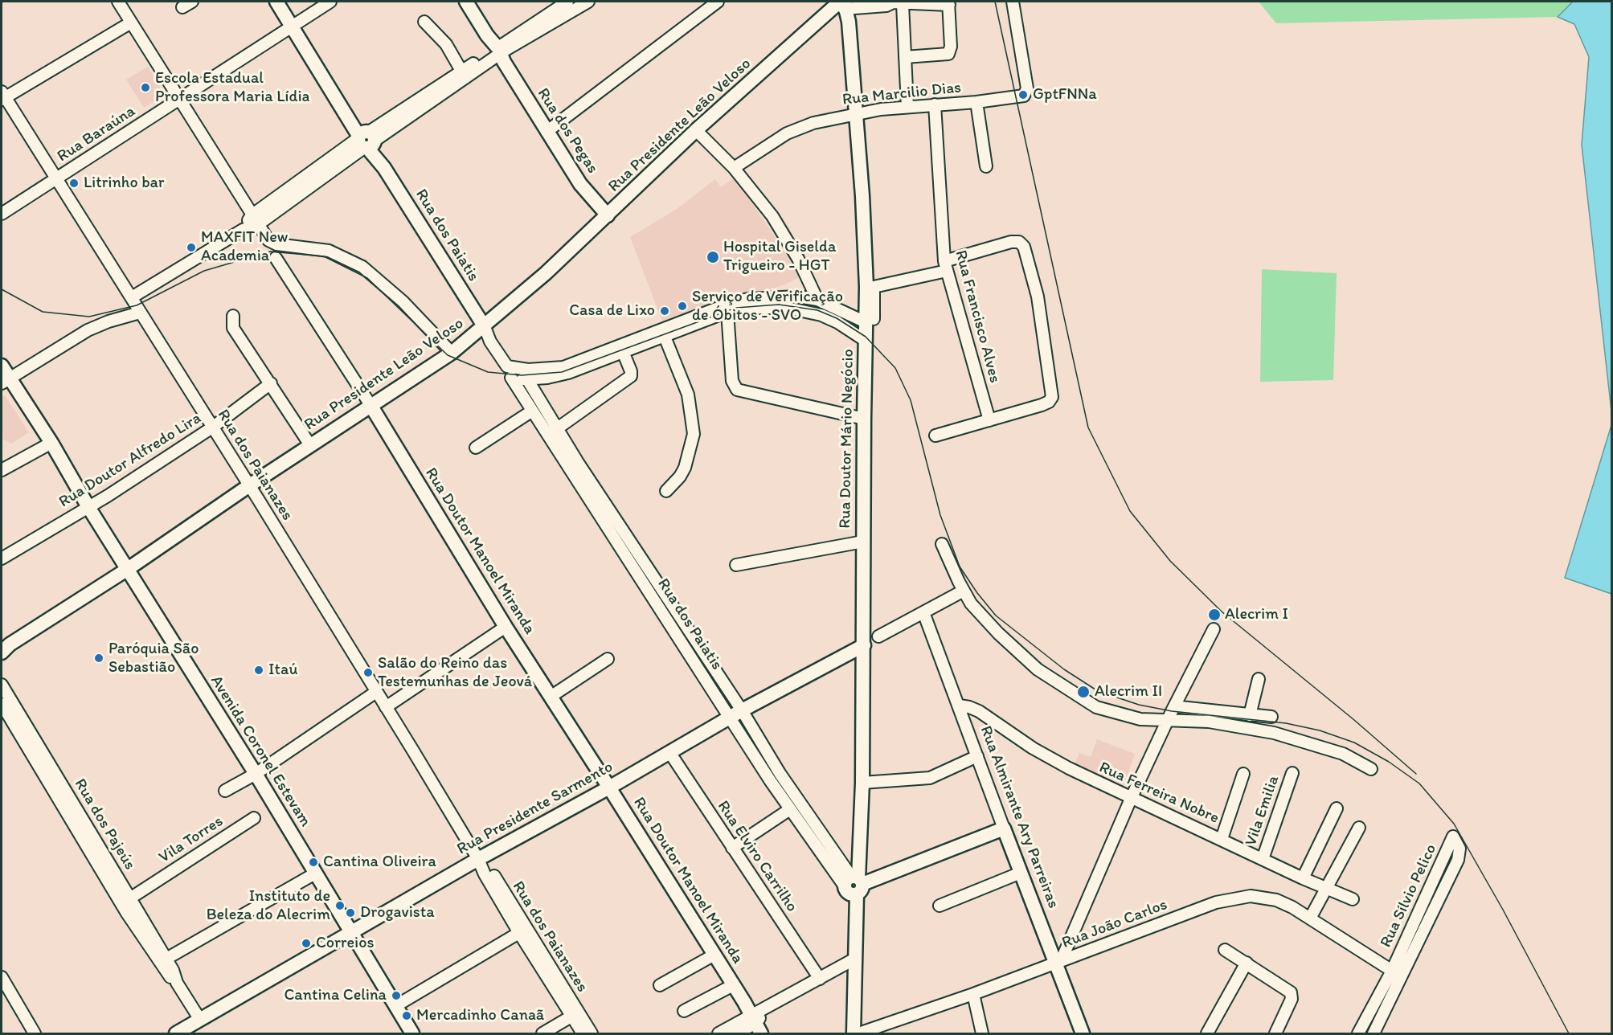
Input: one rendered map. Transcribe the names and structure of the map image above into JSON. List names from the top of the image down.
{
  "streets": {
    "main road": [
      "Rua Presidente Leão Veloso",
      "Rua dos Pegas",
      "Rua dos Paiatis",
      "Rua Doutor Mário Negócio",
      "Rua Doutor Manoel Miranda",
      "Avenida Coronel Estevam",
      "Rua Presidente Sarmento",
      "Rua Almirante Ary Parreiras"
    ],
    "street": [
      "Rua Marcilio Dias",
      "Rua Baraúna",
      "Rua Francisco Alves",
      "Rua Doutor Alfredo Lira",
      "Rua dos Paianazes",
      "Rua Ferreira Nobre",
      "Vila Emilia",
      "Rua dos Pajeús",
      "Vila Torres",
      "Rua Elviro Carrilho",
      "Rua Sílvio Pelico",
      "Rua João Carlos"
    ]
  },
  "crossings": [
    ["Rua Marcilio Dias", "Rua Francisco Alves"],
    ["Rua Marcilio Dias", "Rua Doutor Mário Negócio"],
    ["Rua Presidente Leão Veloso", "Rua dos Pegas"],
    ["Rua Presidente Leão Veloso", "Rua dos Paiatis"],
    ["Rua Presidente Leão Veloso", "Rua Doutor Mário Negócio"],
    ["Rua Presidente Leão Veloso", "Rua dos Paianazes"],
    ["Rua Presidente Leão Veloso", "Rua Doutor Manoel Miranda"],
    ["Rua Presidente Leão Veloso", "Avenida Coronel Estevam"],
    ["Rua Baraúna", "Rua dos Paiatis"],
    ["Rua Baraúna", "Rua dos Paianazes"],
    ["Rua dos Paiatis", "Rua Doutor Mário Negócio"],
    ["Rua dos Paiatis", "Rua Presidente Sarmento"],
    ["Rua Doutor Mário Negócio", "Rua Presidente Sarmento"],
    ["Rua Doutor Mário Negócio", "Rua João Carlos"],
    ["Rua Doutor Alfredo Lira", "Rua dos Paianazes"],
    ["Rua Doutor Alfredo Lira", "Avenida Coronel Estevam"],
    ["Rua dos Paianazes", "Rua Presidente Sarmento"],
    ["Rua Doutor Manoel Miranda", "Rua Presidente Sarmento"],
    ["Avenida Coronel Estevam", "Rua Presidente Sarmento"],
    ["Rua Ferreira Nobre", "Vila Emilia"],
    ["Rua Ferreira Nobre", "Rua Almirante Ary Parreiras"],
    ["Rua Presidente Sarmento", "Rua dos Pajeús"],
    ["Rua Presidente Sarmento", "Rua Elviro Carrilho"],
    ["Rua Almirante Ary Parreiras", "Rua João Carlos"],
    ["Rua dos Pajeús", "Vila Torres"],
    ["Rua Sílvio Pelico", "Rua João Carlos"]
  ],
  "places": [
    "Escola Estadual Professora Maria Lídia",
    "GptFNNa",
    "Litrinho bar",
    "MAXFIT New Academia",
    "Hospital Giselda Trigueiro - HGT",
    "Serviço de Verificação de Óbitos - SVO",
    "Casa de Lixo",
    "Alecrim I",
    "Paróquia São Sebastião",
    "Itaú",
    "Salão do Reino das Testemunhas de Jeová",
    "Alecrim II",
    "Cantina Oliveira",
    "Instituto de Beleza do Alecrim",
    "Drogavista",
    "Correios",
    "Cantina Celina",
    "Mercadinho Canaã"
  ]
}
